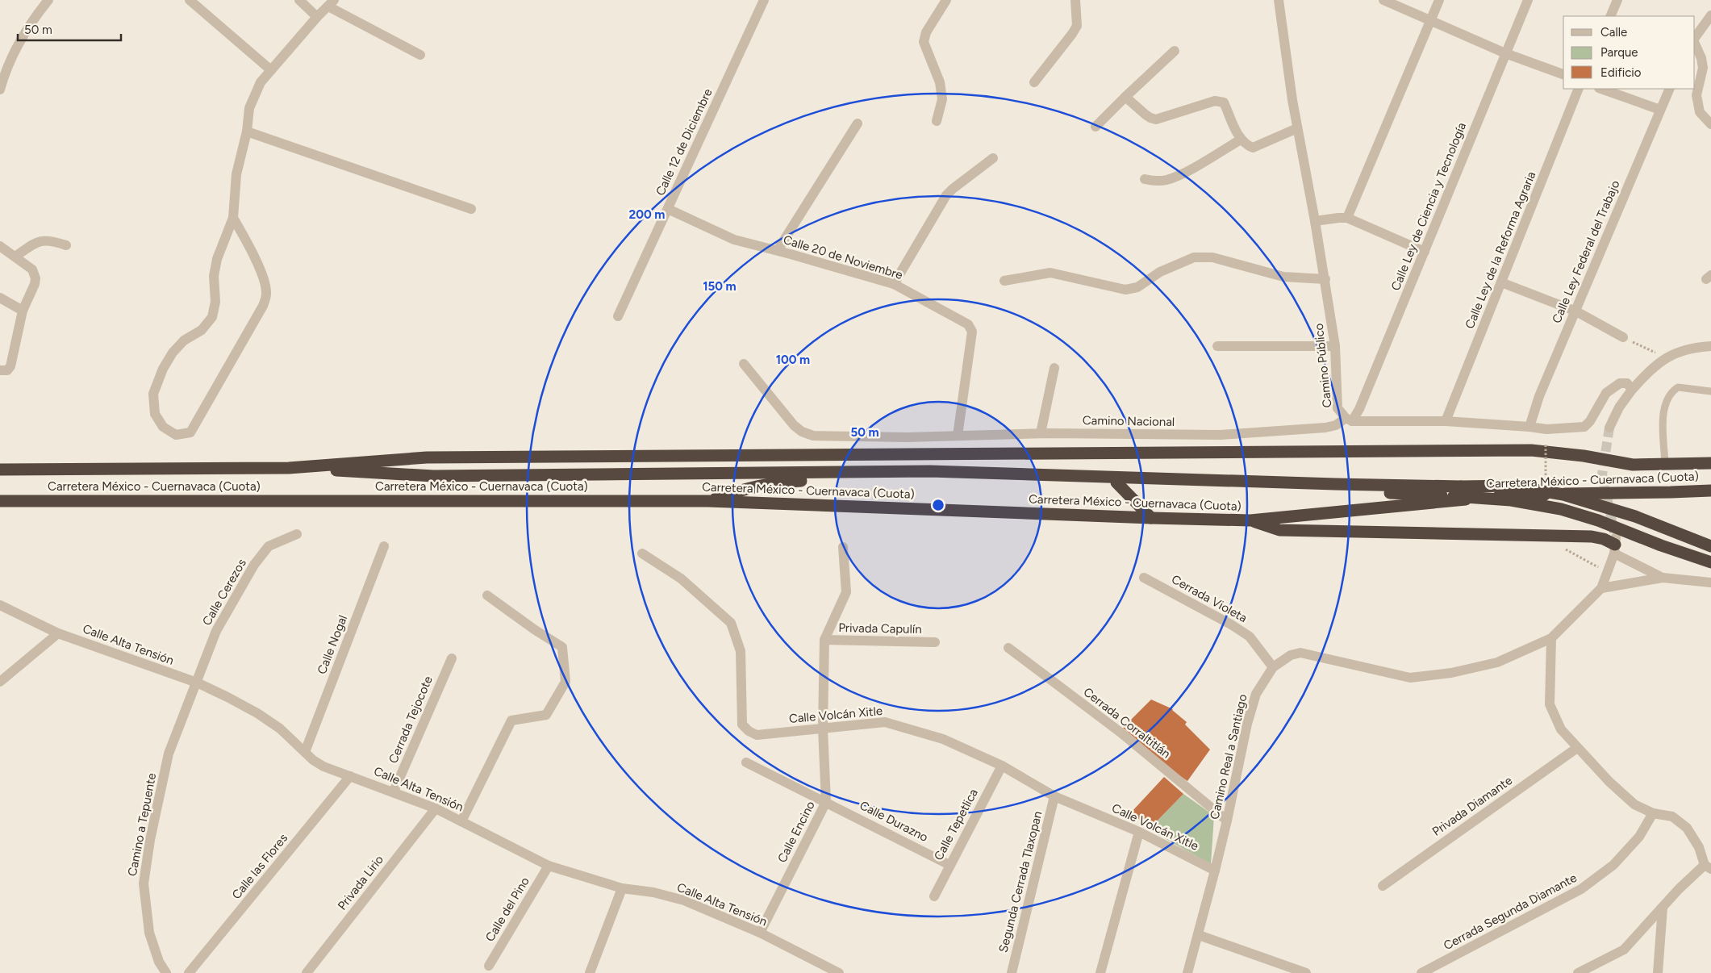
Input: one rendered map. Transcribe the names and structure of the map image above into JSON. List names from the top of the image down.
{
  "streets": {
    "highway": ["Carretera México - Cuernavaca (Cuota)"],
    "street": [
      "Calle 12 de Diciembre",
      "Calle Ley de Ciencia y Tecnología",
      "Calle Ley de la Reforma Agraria",
      "Calle Ley Federal del Trabajo",
      "Calle 20 de Noviembre",
      "Camino Público",
      "Camino Nacional",
      "Calle Cerezos",
      "Cerrada Violeta",
      "Privada Capulín",
      "Calle Alta Tensión",
      "Calle Nogal",
      "Calle Volcán Xitle",
      "Cerrada Tejocote",
      "Cerrada Corraltitlán",
      "Camino Real a Santiago",
      "Privada Diamante",
      "Calle Durazno",
      "Camino a Tepuente",
      "Calle Tepetlica",
      "Calle Encino",
      "Calle las Flores",
      "Segunda Cerrada Tlaxopan",
      "Privada Lirio",
      "Calle del Pino",
      "Cerrada Segunda Diamante"
    ]
  },
  "crossings": [
    ["Calle 12 de Diciembre", "Calle 20 de Noviembre"],
    ["Calle Ley de Ciencia y Tecnología", "Camino Público"],
    ["Calle Ley de Ciencia y Tecnología", "Camino Nacional"],
    ["Calle 20 de Noviembre", "Camino Nacional"],
    ["Camino Público", "Camino Nacional"],
    ["Calle Cerezos", "Calle Alta Tensión"],
    ["Calle Cerezos", "Camino a Tepuente"],
    ["Cerrada Violeta", "Camino Real a Santiago"],
    ["Privada Capulín", "Calle Encino"],
    ["Calle Alta Tensión", "Calle Nogal"],
    ["Calle Alta Tensión", "Cerrada Tejocote"],
    ["Calle Alta Tensión", "Camino a Tepuente"],
    ["Calle Alta Tensión", "Calle Encino"],
    ["Calle Alta Tensión", "Calle las Flores"],
    ["Calle Alta Tensión", "Privada Lirio"],
    ["Calle Alta Tensión", "Calle del Pino"],
    ["Calle Volcán Xitle", "Camino Real a Santiago"],
    ["Calle Volcán Xitle", "Calle Tepetlica"],
    ["Calle Volcán Xitle", "Calle Encino"],
    ["Calle Volcán Xitle", "Segunda Cerrada Tlaxopan"],
    ["Cerrada Corraltitlán", "Camino Real a Santiago"],
    ["Calle Durazno", "Calle Tepetlica"],
    ["Calle Durazno", "Calle Encino"]
  ],
  "legend": ["Calle", "Parque", "Edificio"],
  "scale_bar": "50 m",
  "rings": [
    "200 m",
    "150 m",
    "100 m",
    "50 m"
  ]
}
